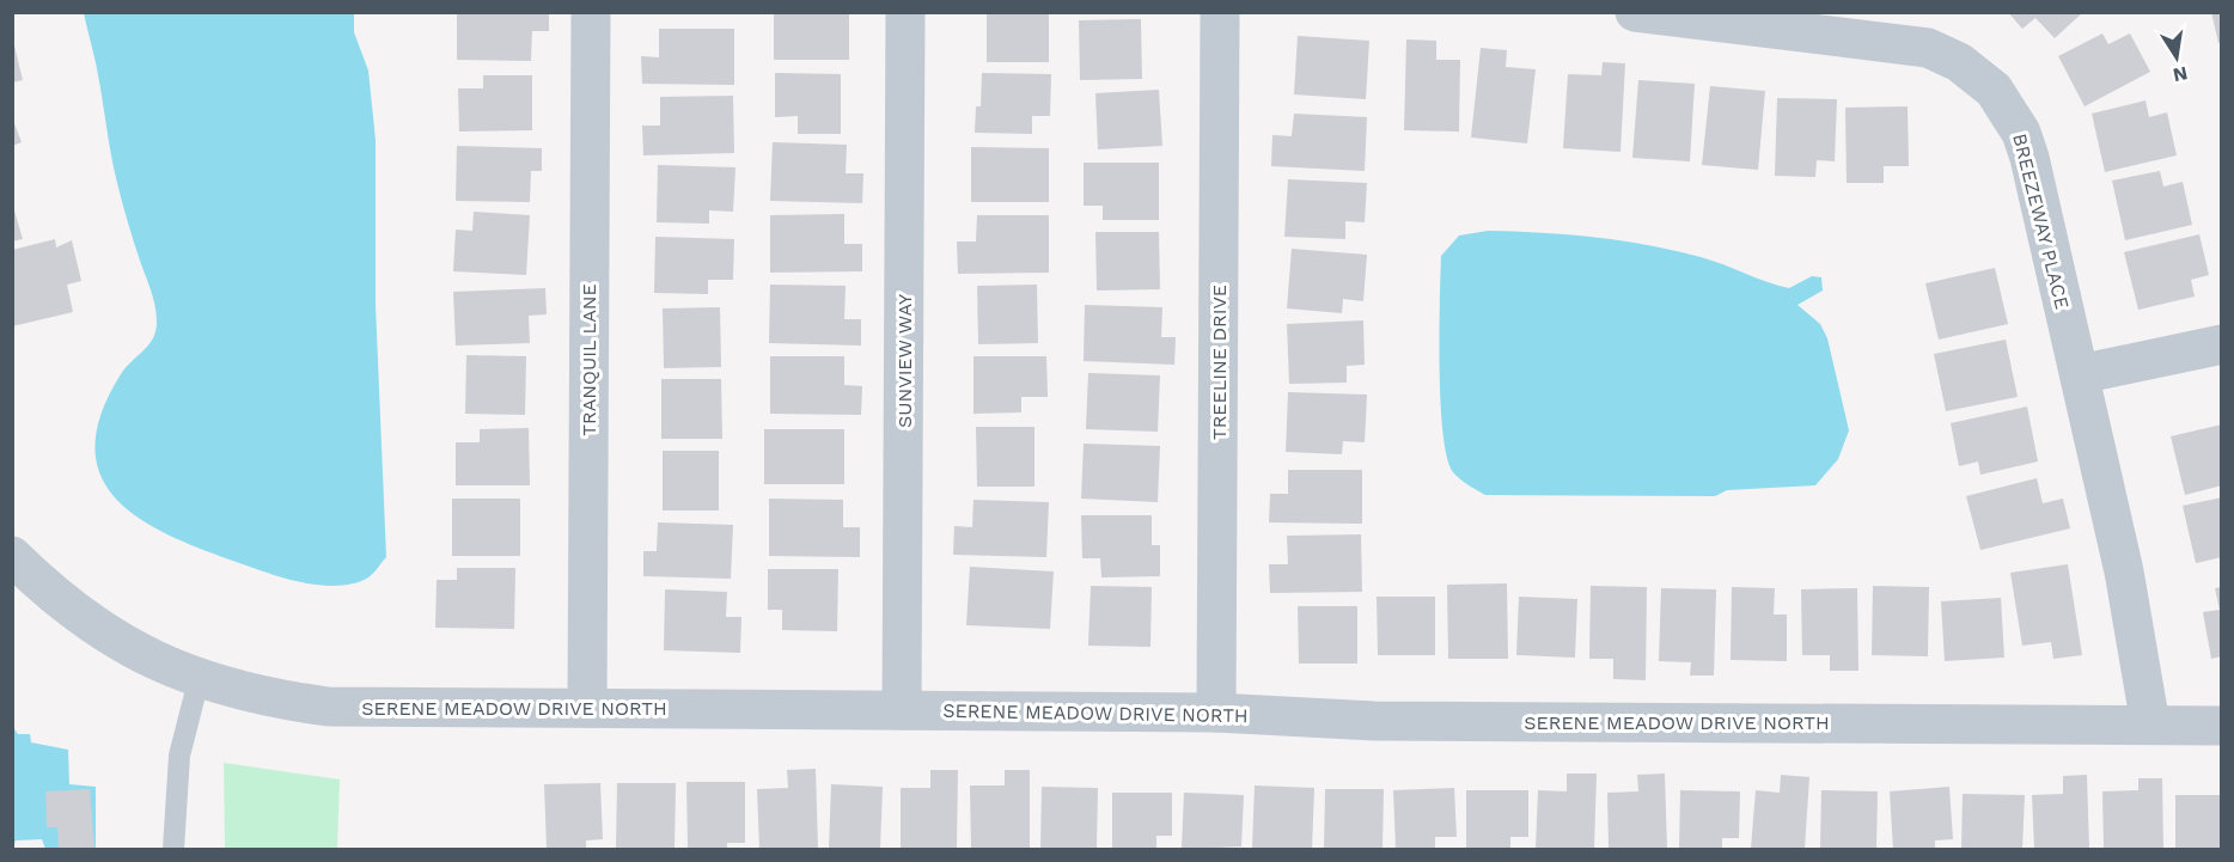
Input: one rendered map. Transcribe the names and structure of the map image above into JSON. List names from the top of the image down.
{
  "streets": {
    "street": [
      "BREEZEWAY PLACE",
      "TRANQUIL LANE",
      "SUNVIEW WAY",
      "TREELINE DRIVE",
      "SERENE MEADOW DRIVE NORTH"
    ]
  },
  "crossings": [
    ["BREEZEWAY PLACE", "SERENE MEADOW DRIVE NORTH"],
    ["TRANQUIL LANE", "SERENE MEADOW DRIVE NORTH"],
    ["SUNVIEW WAY", "SERENE MEADOW DRIVE NORTH"],
    ["TREELINE DRIVE", "SERENE MEADOW DRIVE NORTH"]
  ],
  "north": "bottom"
}
